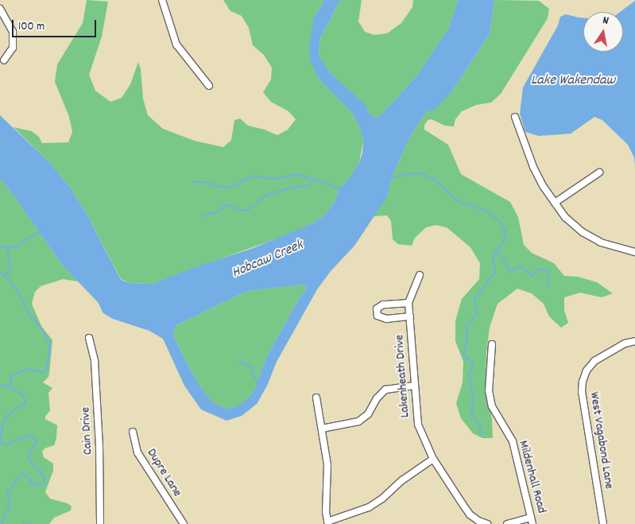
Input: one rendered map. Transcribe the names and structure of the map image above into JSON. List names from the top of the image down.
{
  "streets": {
    "street": [
      "Lakenheath Drive",
      "Cain Drive",
      "West Vagabond Lane",
      "Dupre Lane",
      "Mildenhall Road"
    ]
  },
  "water": ["Lake Wakendaw", "Hobcaw Creek"],
  "scale_bar": "100 m",
  "north": "top"
}
